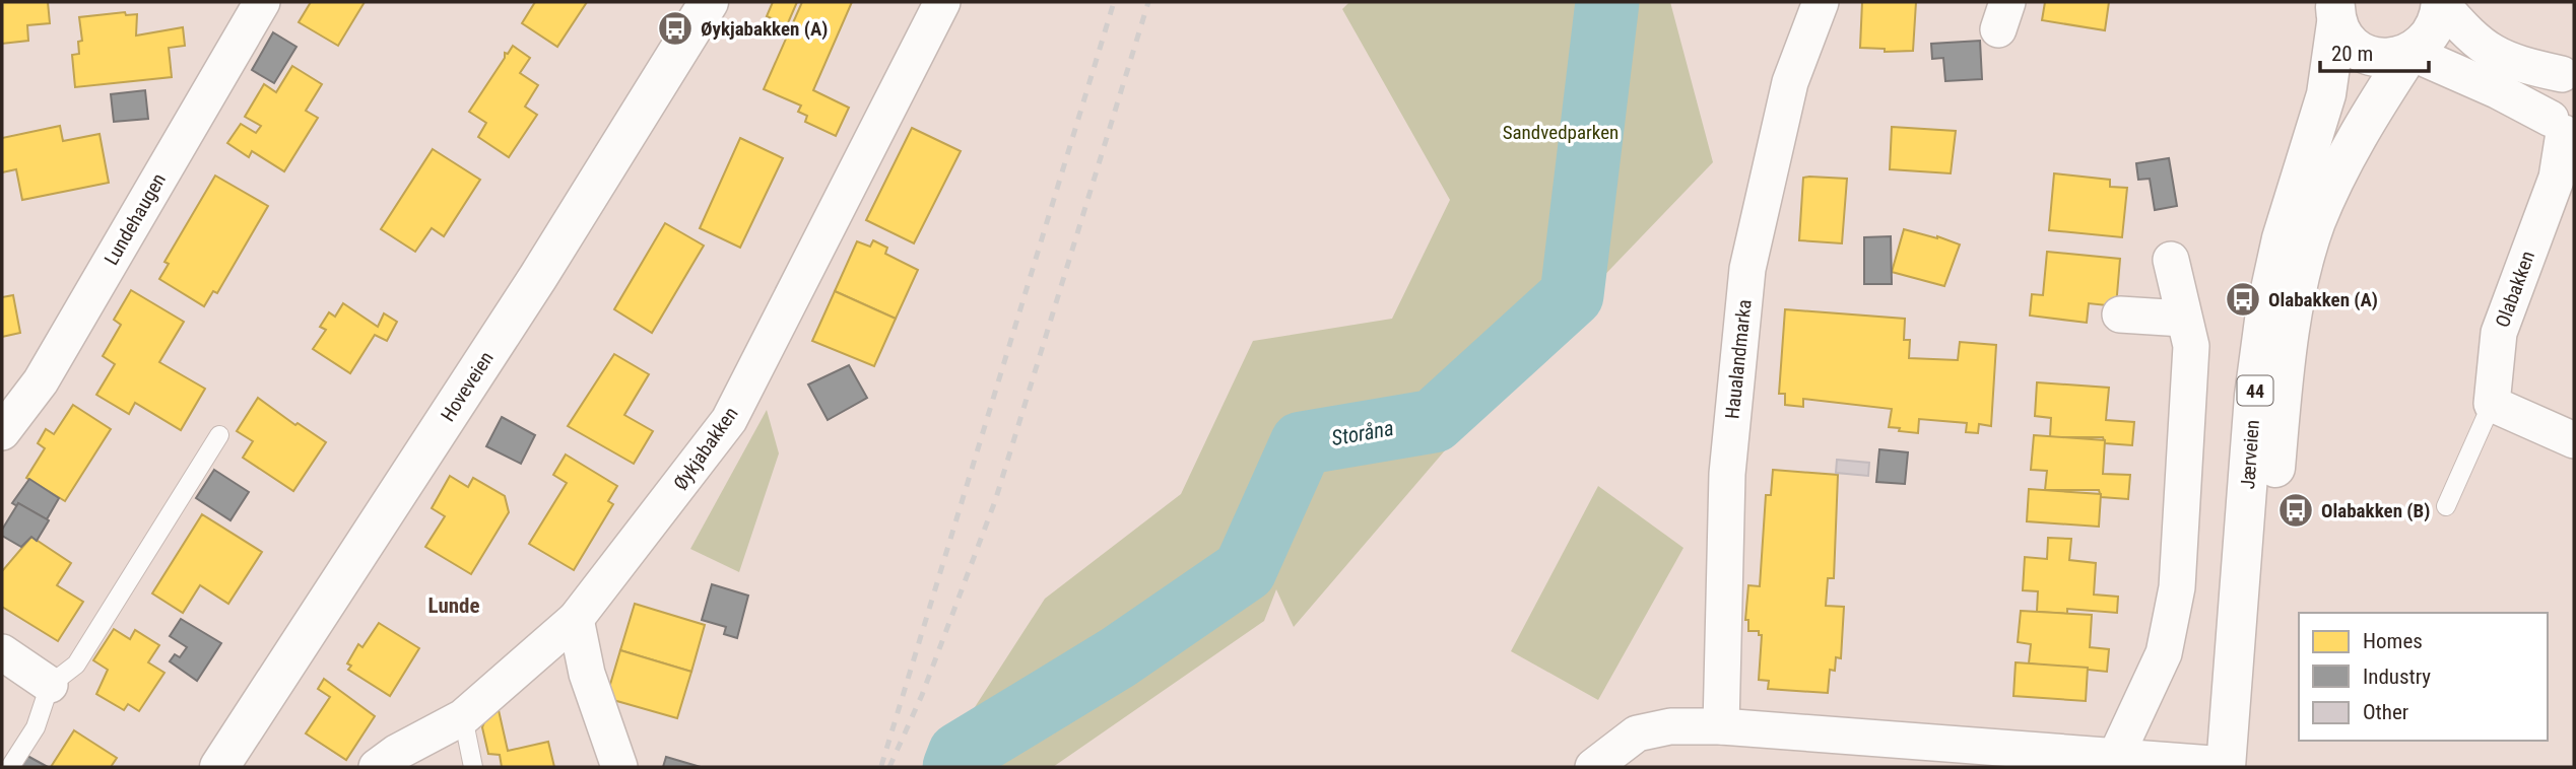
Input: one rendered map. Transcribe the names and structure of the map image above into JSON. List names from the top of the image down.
{
  "streets": {
    "main road": ["Hoveveien", "44", "Jærveien"],
    "street": [
      "Lundehaugen",
      "Olabakken",
      "Haualandmarka",
      "Øykjabakken"
    ]
  },
  "crossings": [
    ["44", "Jærveien"]
  ],
  "districts": ["Lunde"],
  "water": ["Storåna"],
  "parks": ["Sandvedparken"],
  "places": {
    "bus stop": ["Øykjabakken (A)", "Olabakken (A)", "Olabakken (B)"]
  },
  "legend": ["Homes", "Industry", "Other"],
  "scale_bar": "20 m"
}
